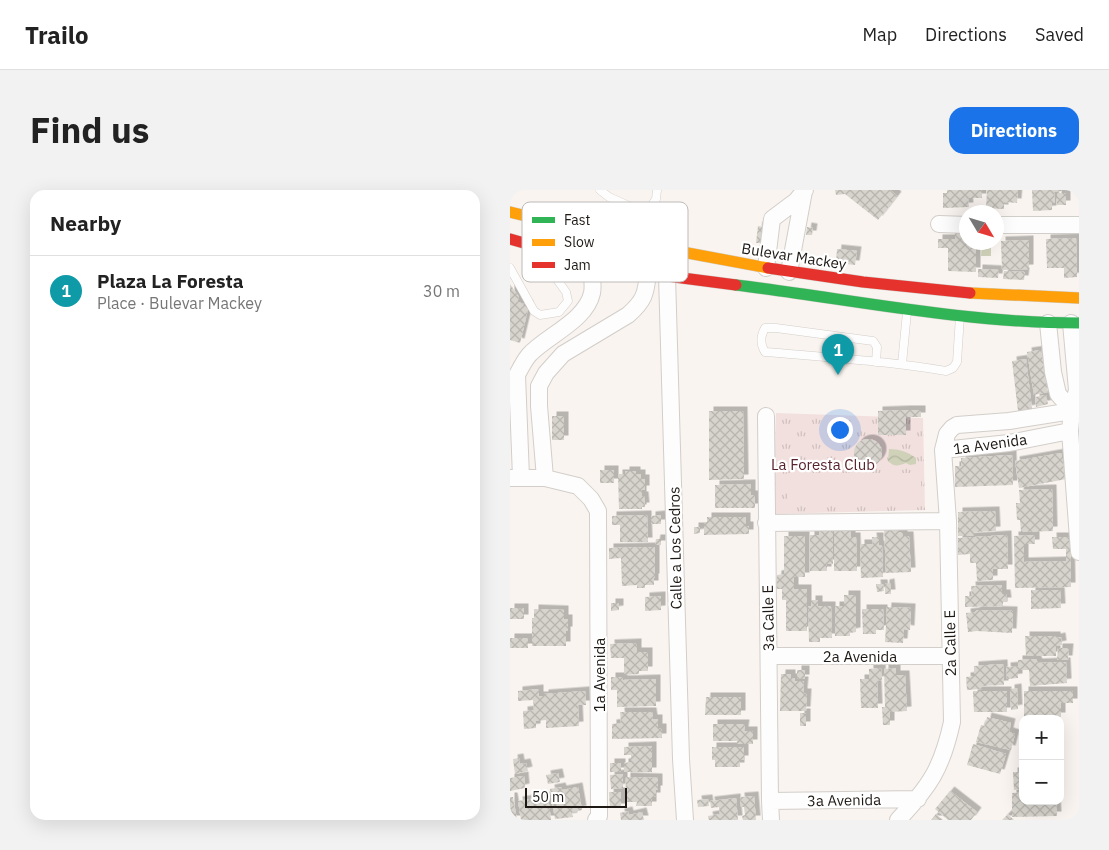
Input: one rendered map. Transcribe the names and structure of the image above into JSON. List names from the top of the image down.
{
  "streets": {
    "main road": ["Bulevar Mackey"],
    "street": [
      "1a Avenida",
      "Calle a Los Cedros",
      "3a Calle E",
      "2a Calle E",
      "2a Avenida",
      "3a Avenida"
    ]
  },
  "crossings": [
    ["1a Avenida", "2a Calle E"],
    ["3a Calle E", "2a Avenida"],
    ["3a Calle E", "3a Avenida"],
    ["2a Calle E", "2a Avenida"],
    ["2a Calle E", "3a Avenida"]
  ],
  "parks": ["La Foresta Club"],
  "legend": ["Fast", "Slow", "Jam"],
  "scale_bar": "50 m",
  "north": "bottom right",
  "page": {
    "header": "Trailo",
    "nav": ["Map", "Directions", "Saved"],
    "title": "Find us",
    "buttons": "Directions",
    "heading": "Nearby",
    "list": [
      {
        "mark": "1",
        "name": "Plaza La Foresta",
        "note": "Place · Bulevar Mackey",
        "value": "30 m"
      }
    ],
    "pins": "1",
    "map_buttons": ["+", "−"],
    "scale": "50 m"
  }
}
